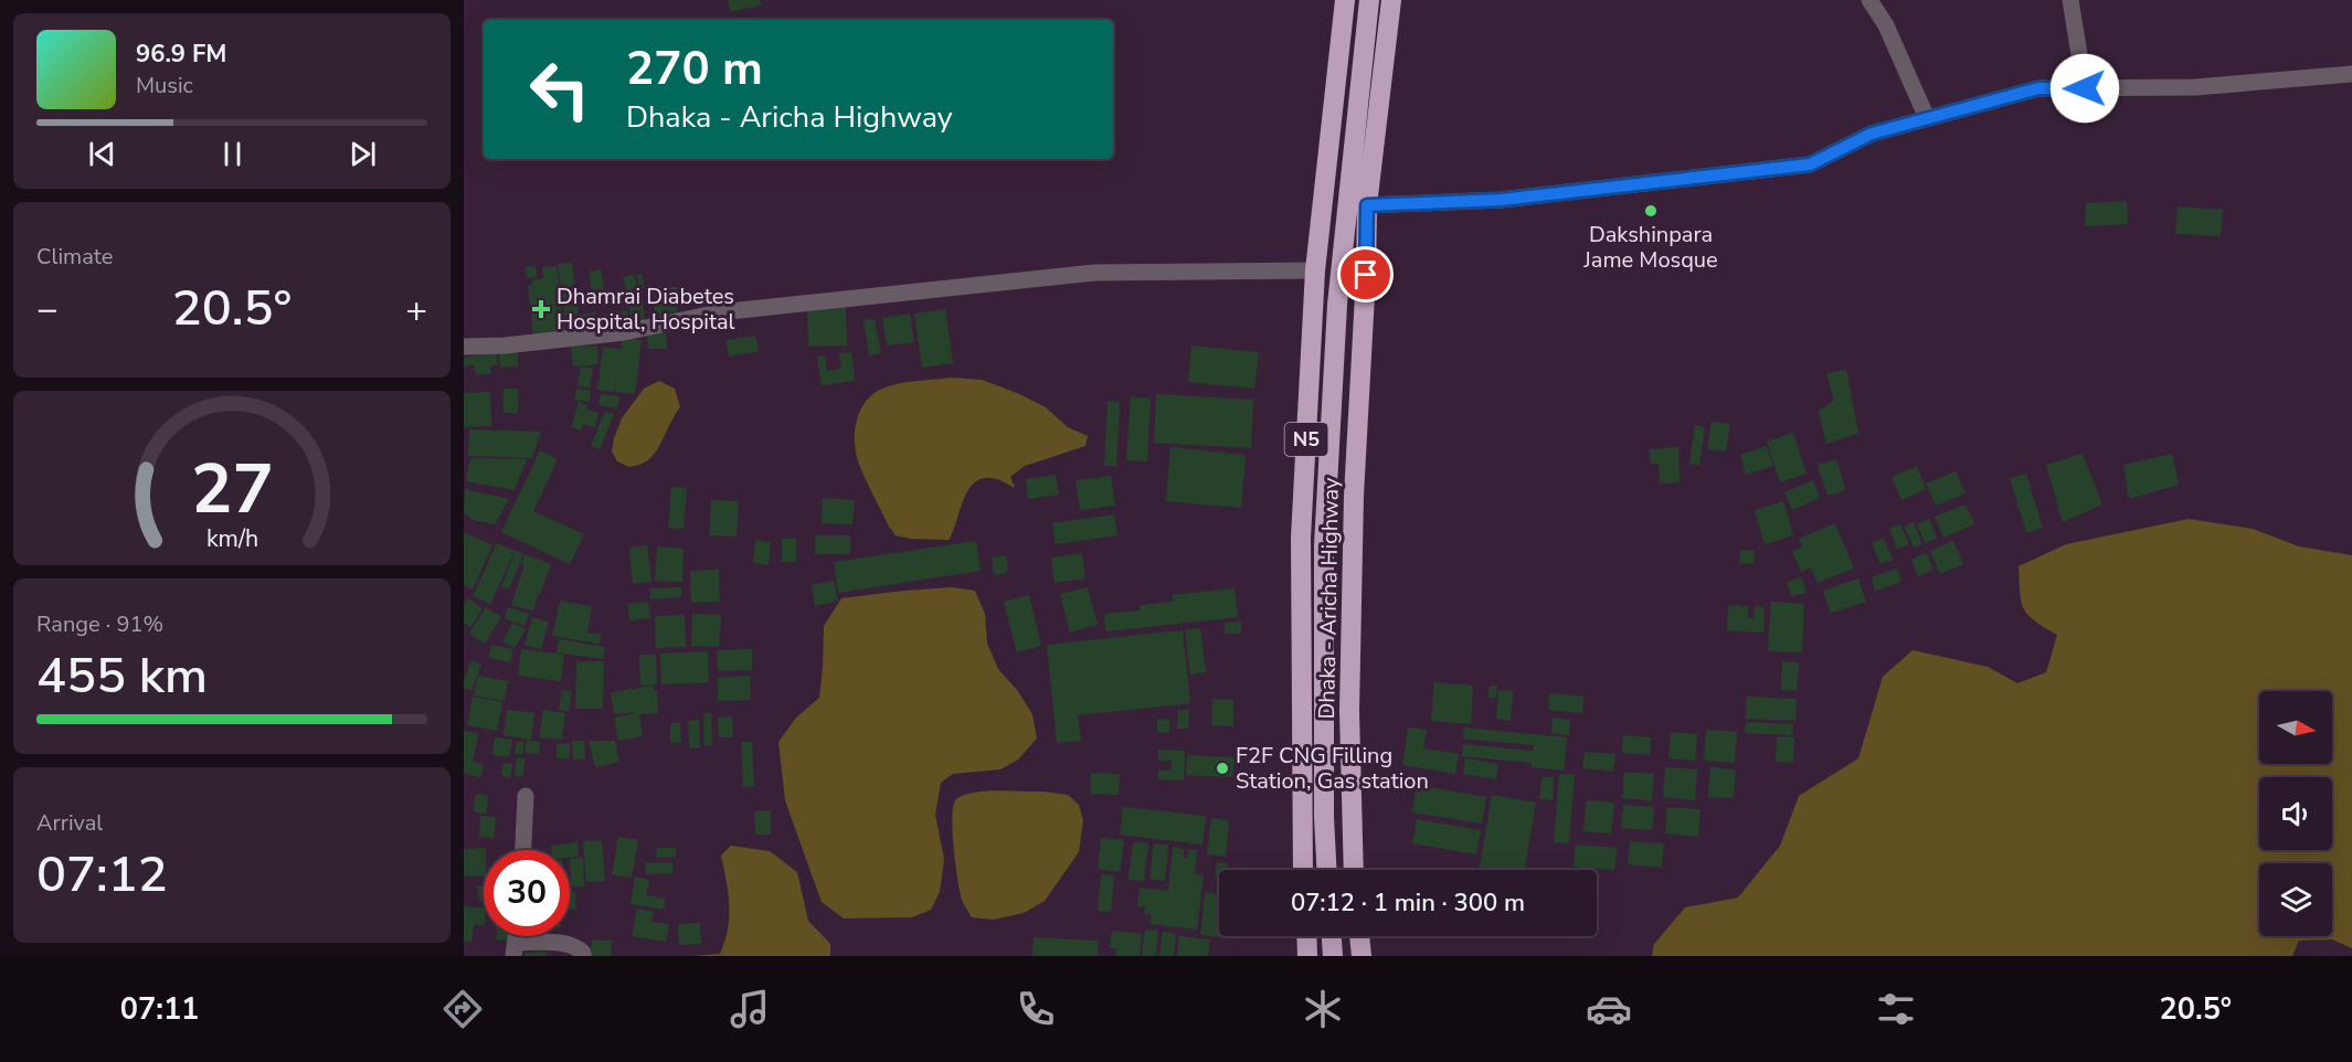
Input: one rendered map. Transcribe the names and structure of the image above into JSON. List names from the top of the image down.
{
  "streets": {
    "highway": ["N5", "Dhaka - Aricha Highway"]
  },
  "places": {
    "other": ["Dakshinpara Jame Mosque", "F2F CNG Filling Station, Gas station"],
    "health": ["Dhamrai Diabetes Hospital, Hospital"]
  },
  "north": "right",
  "page": {
    "turn": ["270 m", "Dhaka - Aricha Highway"],
    "song": ["96.9 FM", "Music"],
    "tile": [
      "Climate",
      ["Range · 91%", "455 km"],
      ["Arrival", "07:12"]
    ],
    "heat": ["−", "20.5°", "+"],
    "limit": "30",
    "trip": "07:12 · 1 min · 300 m",
    "tabs": ["07:11", "20.5°"],
    "gauge": ["27", "km/h"]
  }
}
